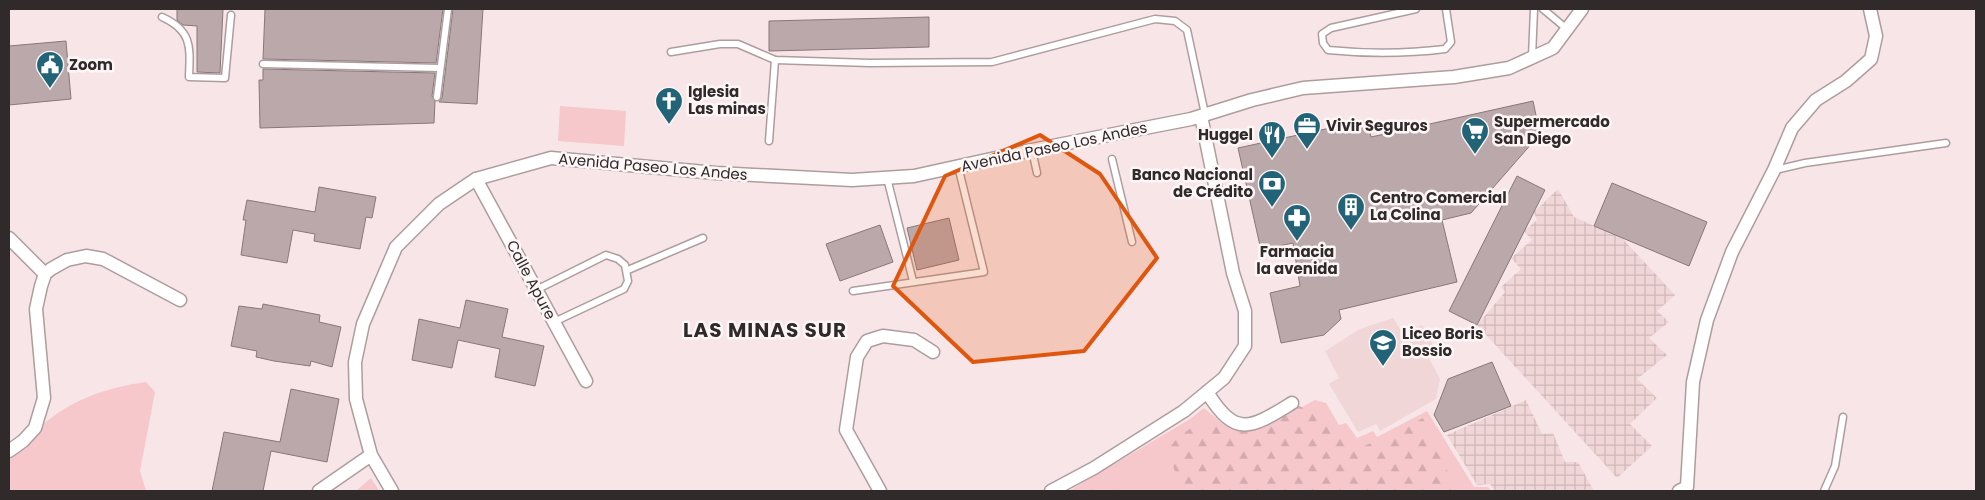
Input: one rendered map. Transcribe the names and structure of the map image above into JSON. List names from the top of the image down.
{
  "streets": {
    "street": ["Avenida Paseo Los Andes", "Calle Apure"]
  },
  "crossings": [
    ["Avenida Paseo Los Andes", "Calle Apure"]
  ],
  "districts": ["LAS MINAS SUR"],
  "places": {
    "public building": ["Zoom"],
    "church": ["Iglesia Las minas"],
    "office": ["Vivir Seguros"],
    "supermarket": ["Supermercado San Diego"],
    "restaurant": ["Huggel"],
    "bank": ["Banco Nacional de Crédito"],
    "building": ["Centro Comercial La Colina"],
    "pharmacy": ["Farmacia la avenida"],
    "school or university": ["Liceo Boris Bossio"]
  }
}
